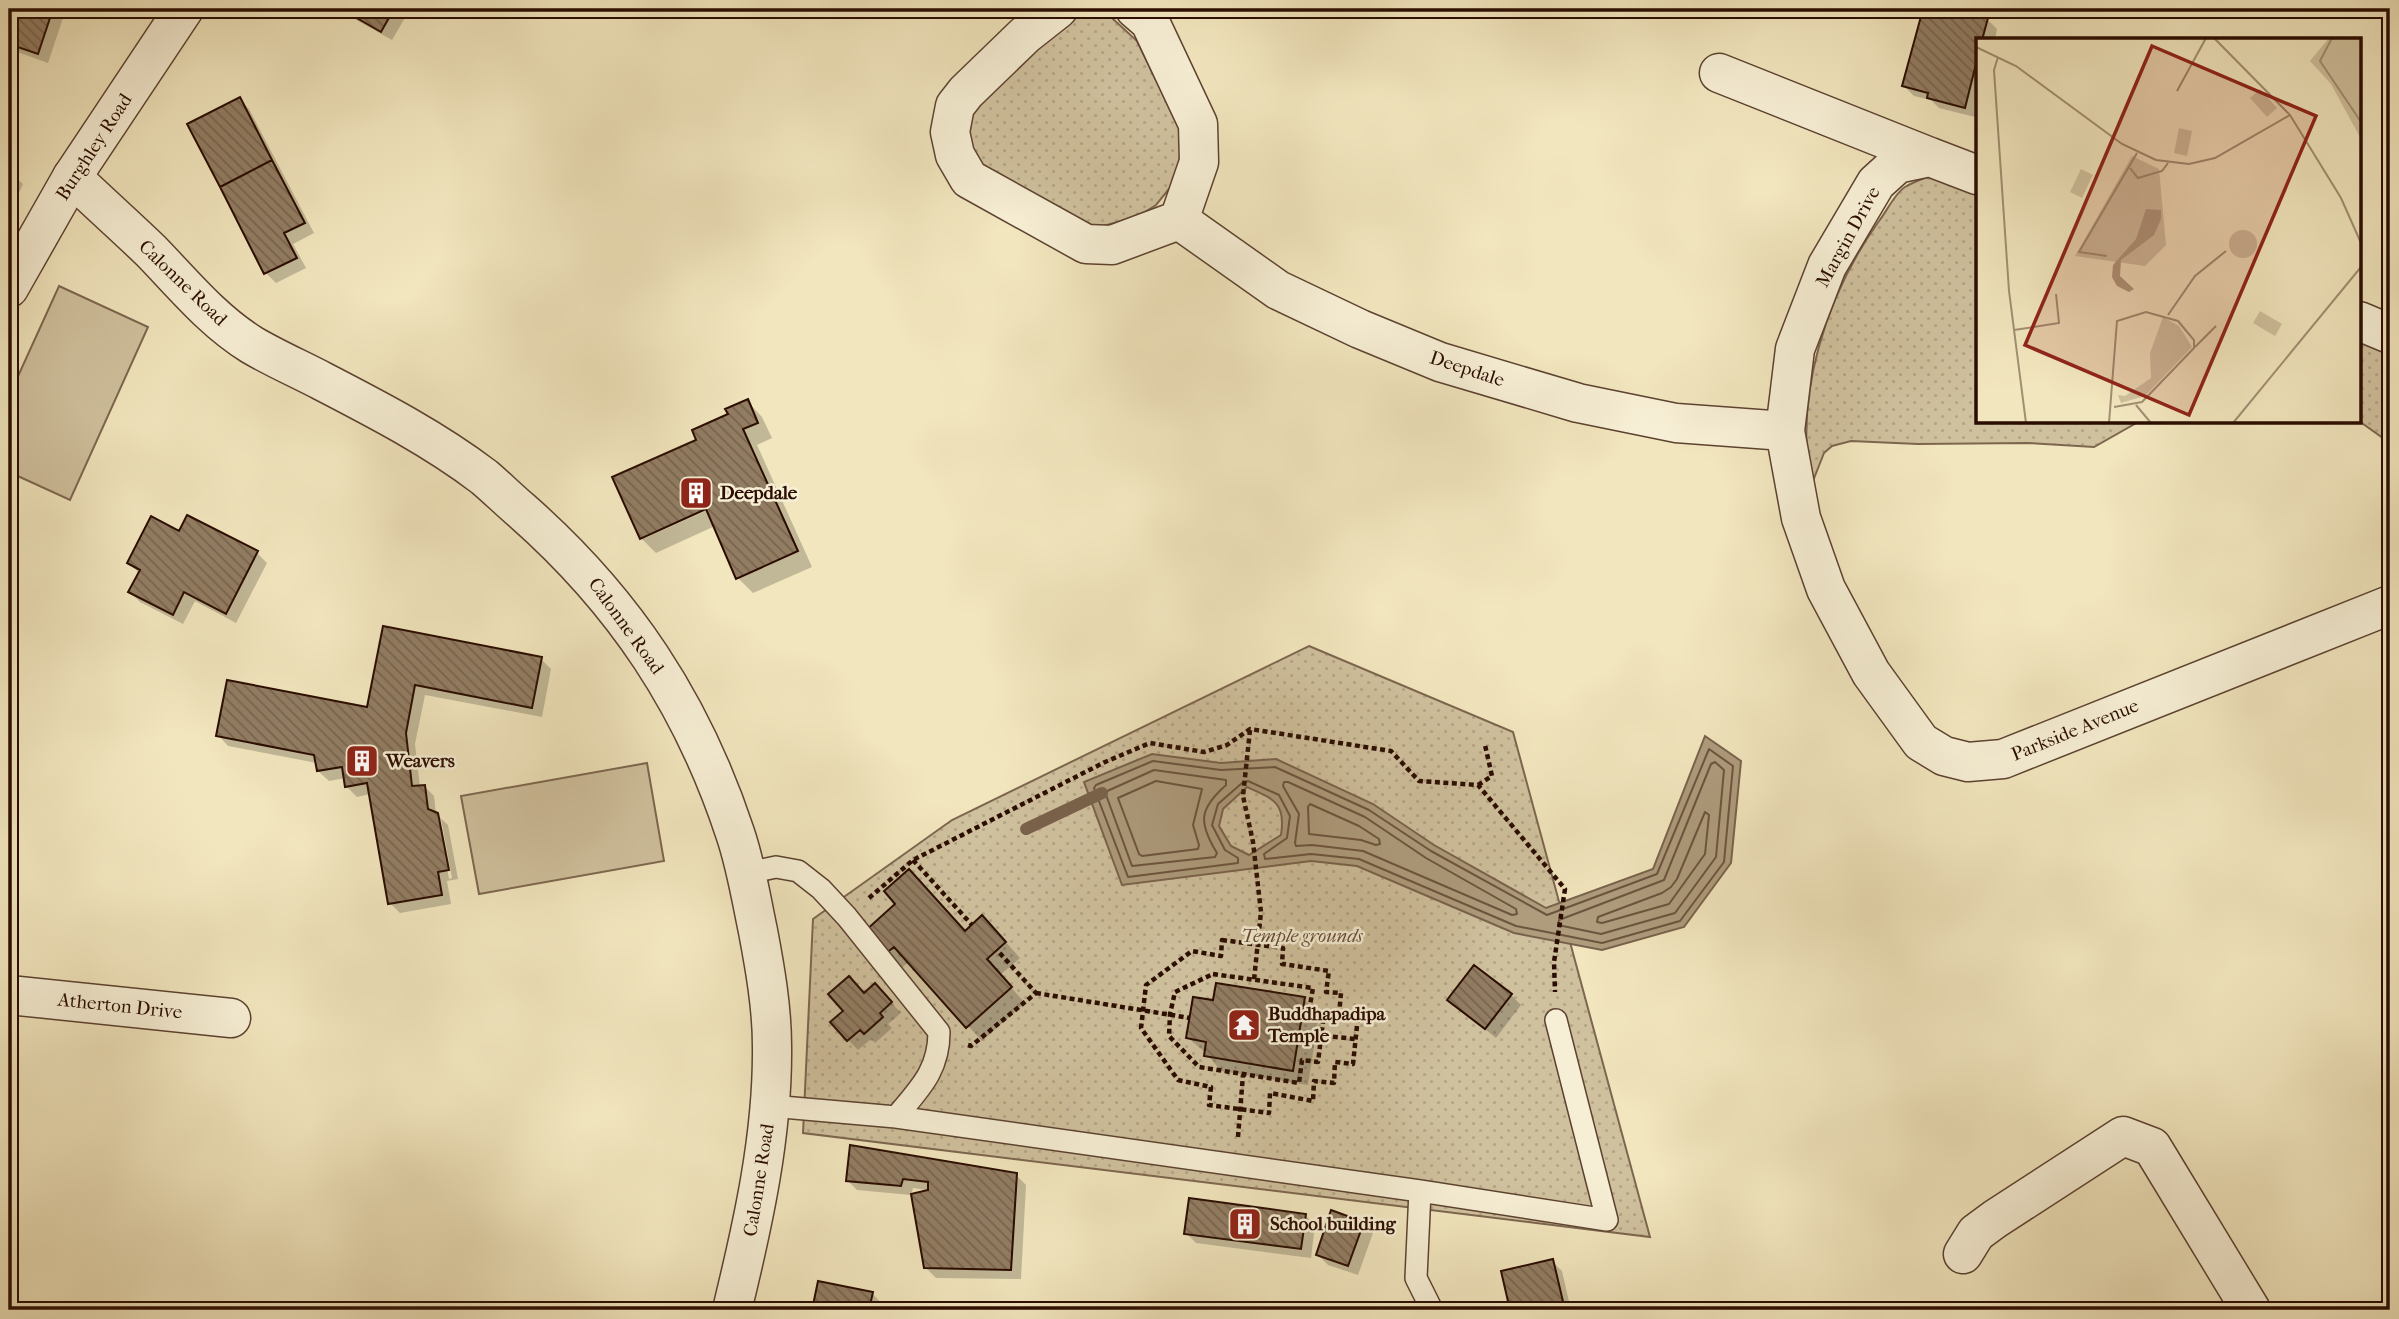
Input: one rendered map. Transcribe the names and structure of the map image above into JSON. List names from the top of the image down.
{
  "streets": {
    "street": [
      "Burghley Road",
      "Margin Drive",
      "Calonne Road",
      "Deepdale",
      "Parkside Avenue",
      "Atherton Drive"
    ]
  },
  "crossings": [
    ["Burghley Road", "Calonne Road"],
    ["Margin Drive", "Deepdale"],
    ["Margin Drive", "Parkside Avenue"],
    ["Deepdale", "Parkside Avenue"]
  ],
  "parks": ["Temple grounds"],
  "places": {
    "building": ["Deepdale", "Weavers", "School building"],
    "temple": ["Buddhapadipa Temple"]
  }
}
